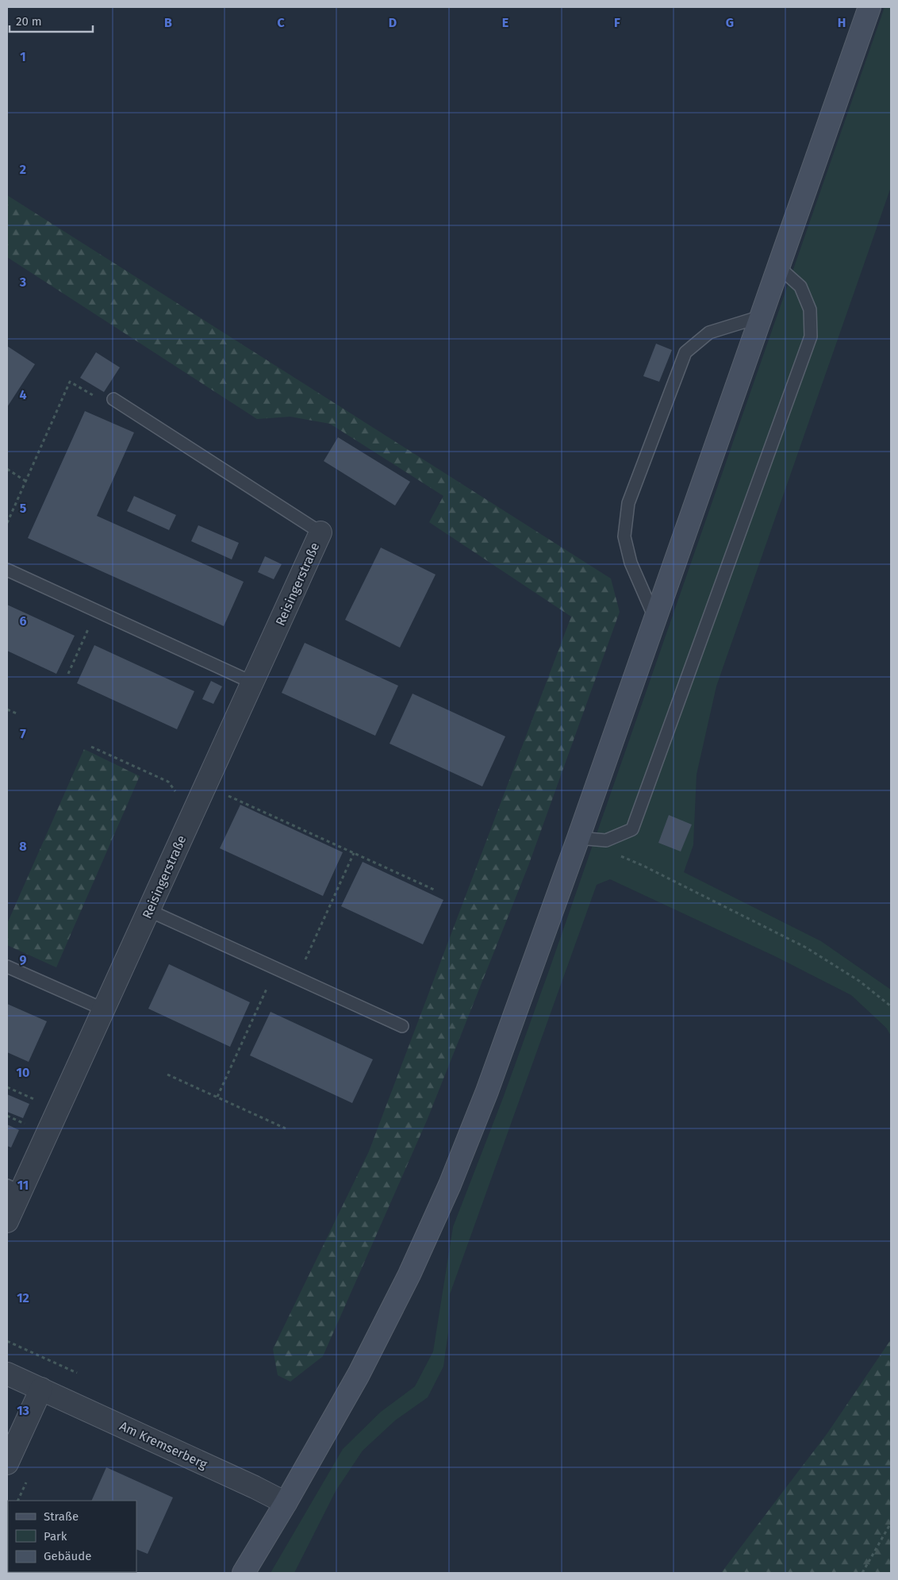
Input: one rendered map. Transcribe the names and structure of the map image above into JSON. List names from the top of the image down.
{
  "streets": {
    "street": ["Reisingerstraße", "Am Kremserberg"]
  },
  "legend": ["Straße", "Park", "Gebäude"],
  "scale_bar": "20 m",
  "grid": {
    "columns": [
      "B",
      "C",
      "D",
      "E",
      "F",
      "G",
      "H"
    ],
    "rows": [
      "1",
      "2",
      "3",
      "4",
      "5",
      "6",
      "7",
      "8",
      "9",
      "10",
      "11",
      "12",
      "13"
    ]
  }
}
